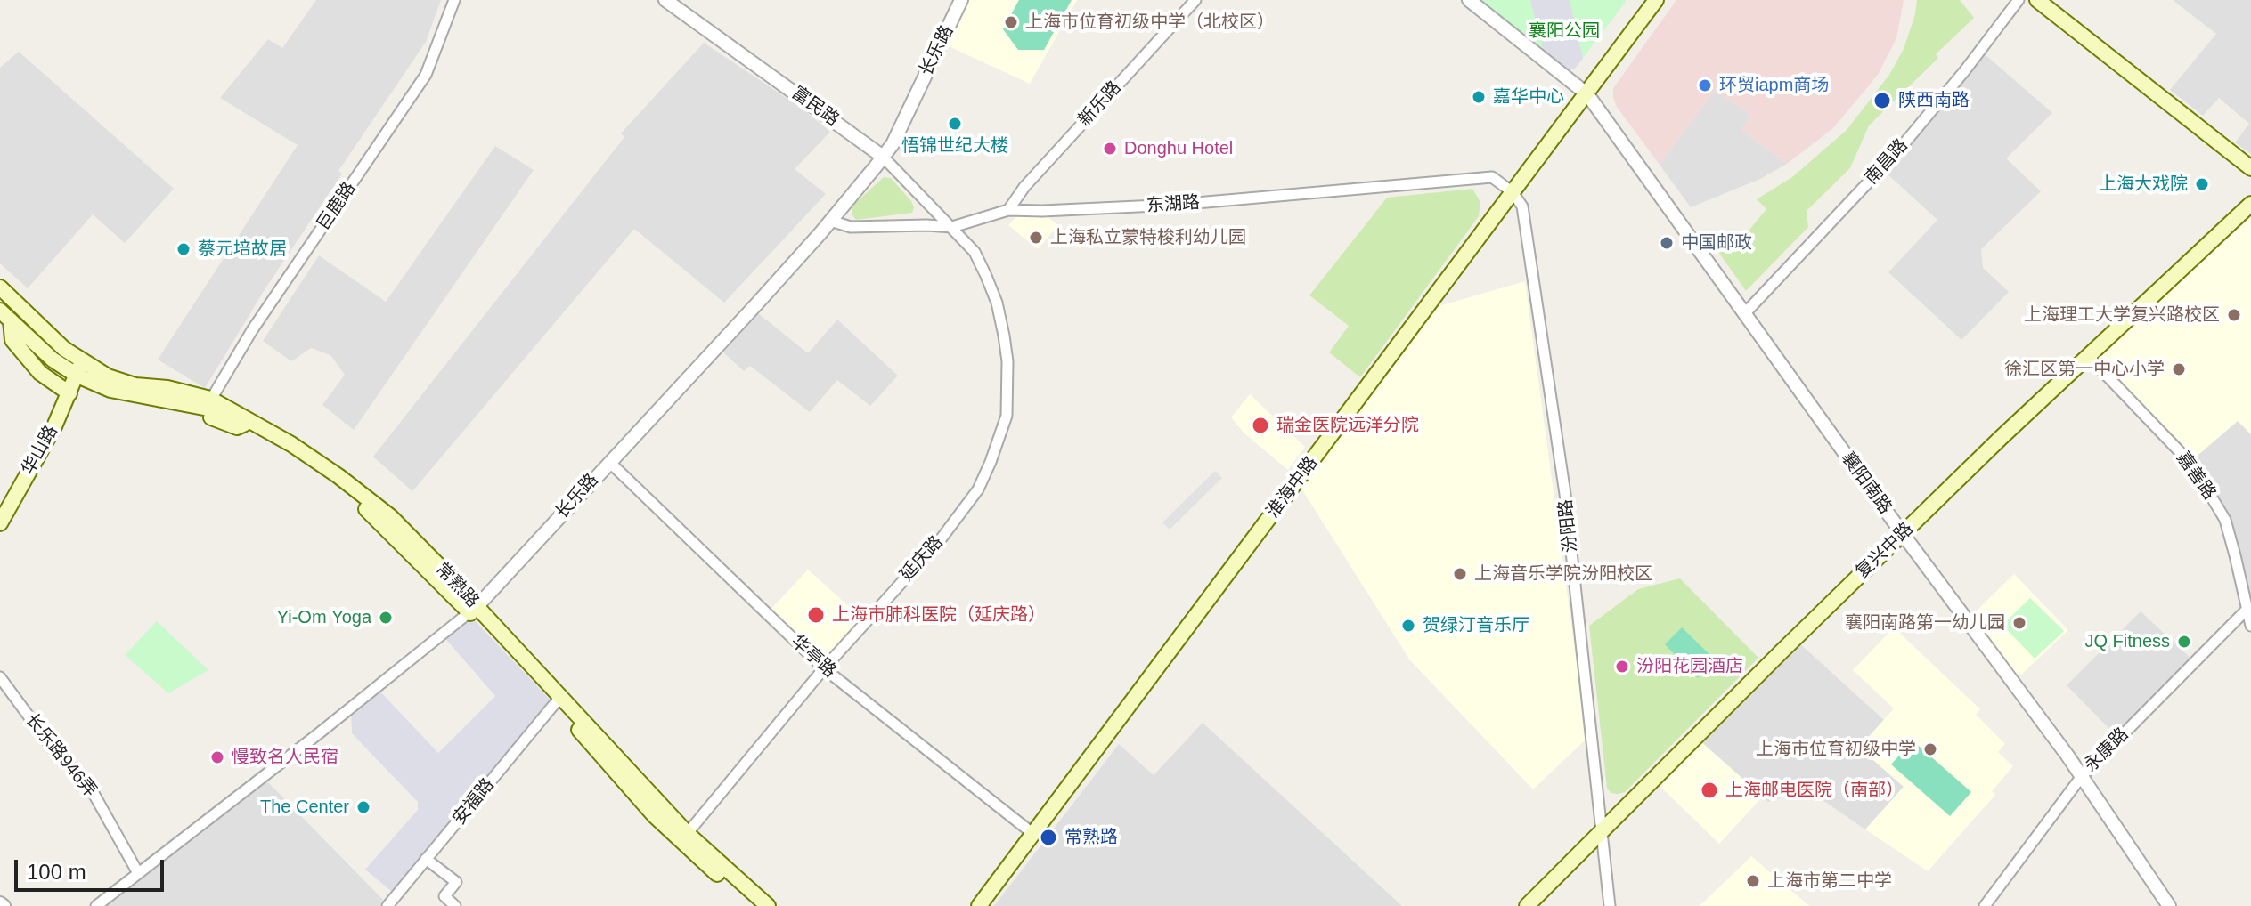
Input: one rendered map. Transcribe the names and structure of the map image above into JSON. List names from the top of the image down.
{
  "streets": {
    "main road": [
      "华山路",
      "淮海中路",
      "复兴中路",
      "常熟路"
    ],
    "street": [
      "长乐路",
      "新乐路",
      "富民路",
      "南昌路",
      "东湖路",
      "巨鹿路",
      "嘉善路",
      "襄阳南路",
      "汾阳路",
      "延庆路",
      "华亭路",
      "永康路",
      "长乐路946弄",
      "安福路"
    ]
  },
  "crossings": [
    ["长乐路", "富民路"],
    ["长乐路", "东湖路"],
    ["长乐路", "常熟路"],
    ["长乐路", "华亭路"],
    ["长乐路", "长乐路946弄"],
    ["新乐路", "东湖路"],
    ["富民路", "东湖路"],
    ["富民路", "延庆路"],
    ["南昌路", "襄阳南路"],
    ["东湖路", "淮海中路"],
    ["东湖路", "汾阳路"],
    ["东湖路", "延庆路"],
    ["巨鹿路", "常熟路"],
    ["华山路", "常熟路"],
    ["嘉善路", "复兴中路"],
    ["嘉善路", "永康路"],
    ["襄阳南路", "淮海中路"],
    ["襄阳南路", "复兴中路"],
    ["襄阳南路", "永康路"],
    ["淮海中路", "汾阳路"],
    ["淮海中路", "华亭路"],
    ["汾阳路", "复兴中路"],
    ["延庆路", "常熟路"],
    ["延庆路", "华亭路"],
    ["常熟路", "安福路"]
  ],
  "parks": ["襄阳公园"],
  "places": [
    "上海市位育初级中学（北校区）",
    "环贸iapm商场",
    "嘉华中心",
    "陕西南路",
    "悟锦世纪大楼",
    "Donghu Hotel",
    "上海大戏院",
    "上海私立蒙特梭利幼儿园",
    "中国邮政",
    "蔡元培故居",
    "上海理工大学复兴路校区",
    "徐汇区第一中心小学",
    "瑞金医院远洋分院",
    "上海音乐学院汾阳校区",
    "上海市肺科医院（延庆路）",
    "Yi-Om Yoga",
    "襄阳南路第一幼儿园",
    "贺绿汀音乐厅",
    "JQ Fitness",
    "汾阳花园酒店",
    "上海市位育初级中学",
    "慢致名人民宿",
    "上海邮电医院（南部）",
    "The Center",
    "常熟路",
    "上海市第二中学"
  ],
  "scale_bar": "100 m"
}
